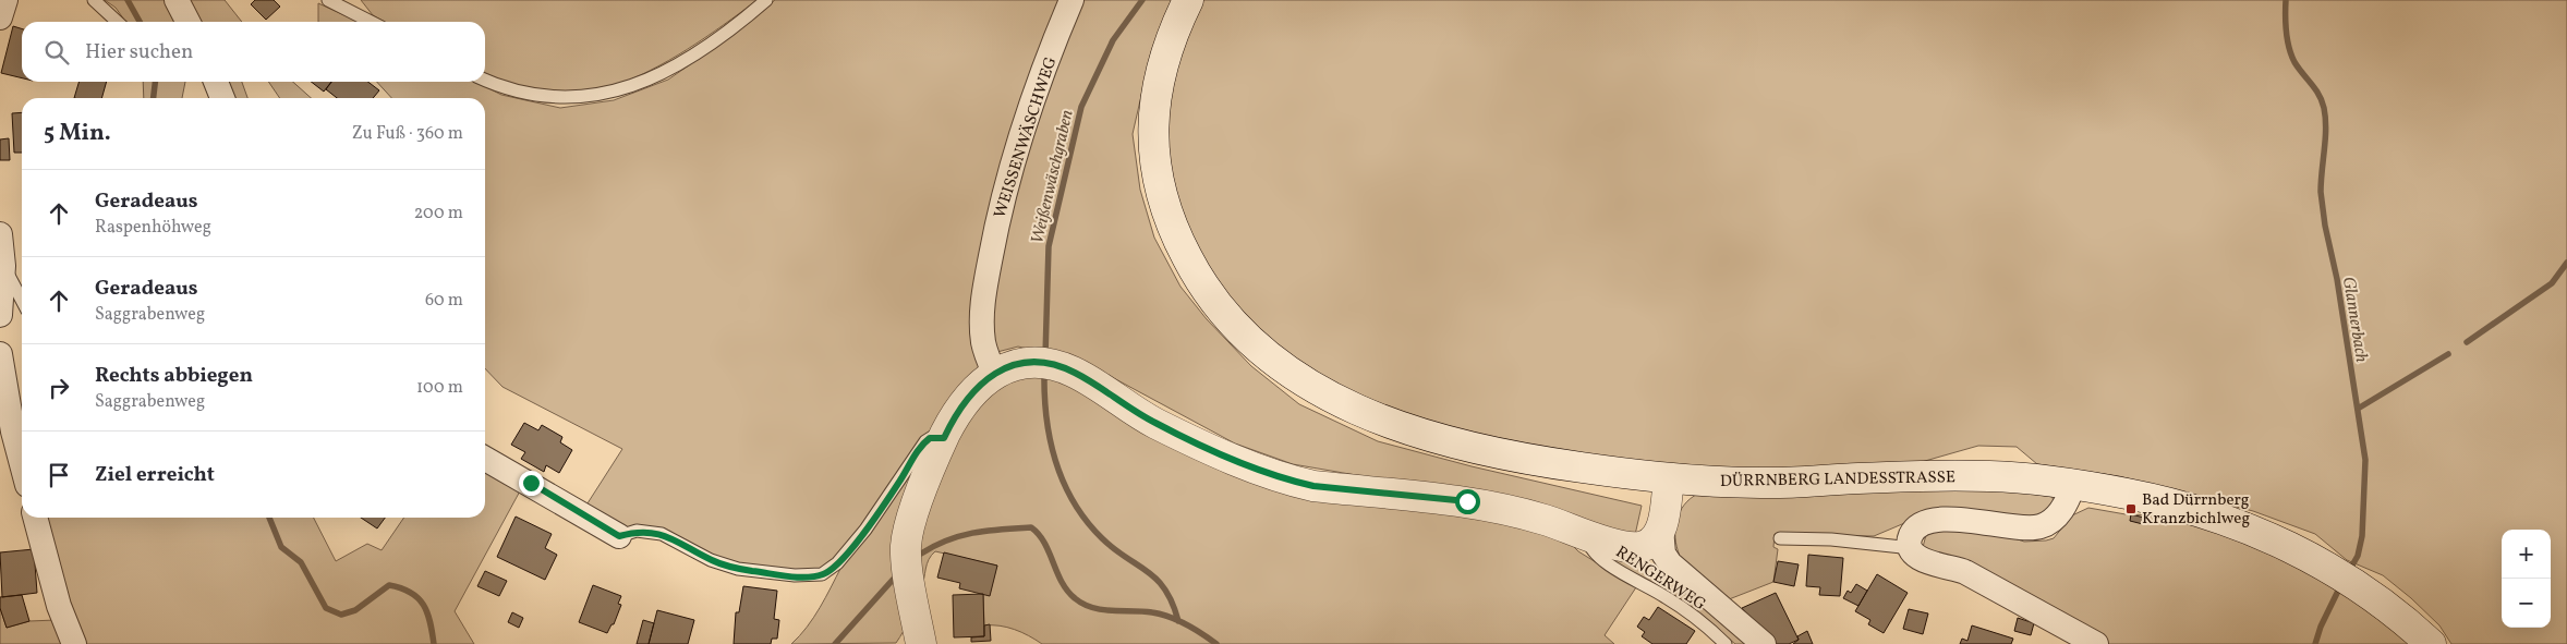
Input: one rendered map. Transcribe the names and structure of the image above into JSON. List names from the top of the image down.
{
  "streets": {
    "main road": ["DÜRRNBERG LANDESSTRASSE"],
    "street": ["WEISSENWÄSCHWEG"],
    "lane": ["RENGERWEG"]
  },
  "water": ["Weißenwäschgraben", "Glannerbach"],
  "places": {
    "transit": ["Bad Dürrnberg Kranzbichlweg"]
  },
  "page": {
    "search": "Hier suchen",
    "heading": ["5 Min.", "Zu Fuß · 360 m"],
    "list": [
      ["Geradeaus", "Raspenhöhweg", "200 m"],
      ["Geradeaus", "Saggrabenweg", "60 m"],
      ["Rechts abbiegen", "Saggrabenweg", "100 m"],
      "Ziel erreicht"
    ],
    "map_buttons": ["+", "−"]
  }
}
